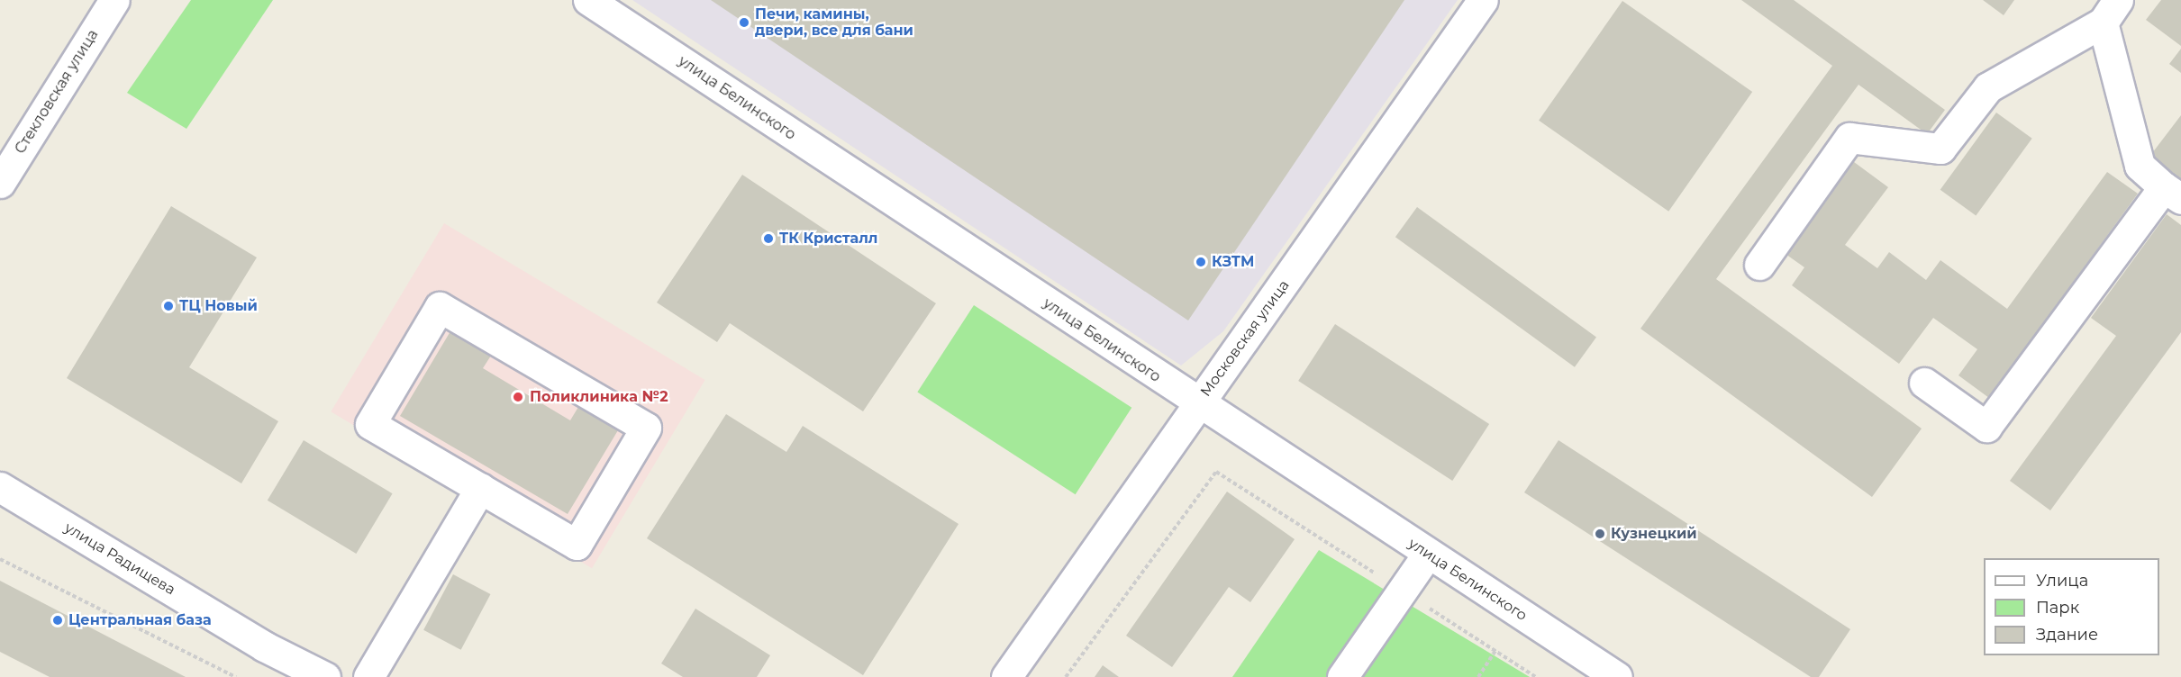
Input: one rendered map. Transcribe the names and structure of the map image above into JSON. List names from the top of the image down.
{
  "streets": {
    "street": [
      "Стекловская улица",
      "улица Белинского",
      "Московская улица",
      "улица Радищева"
    ]
  },
  "crossings": [
    ["улица Белинского", "Московская улица"]
  ],
  "places": [
    "Печи, камины, двери, все для бани",
    "ТК Кристалл",
    "КЗТМ",
    "ТЦ Новый",
    "Поликлиника №2",
    "Кузнецкий",
    "Центральная база"
  ],
  "legend": ["Улица", "Парк", "Здание"]
}
